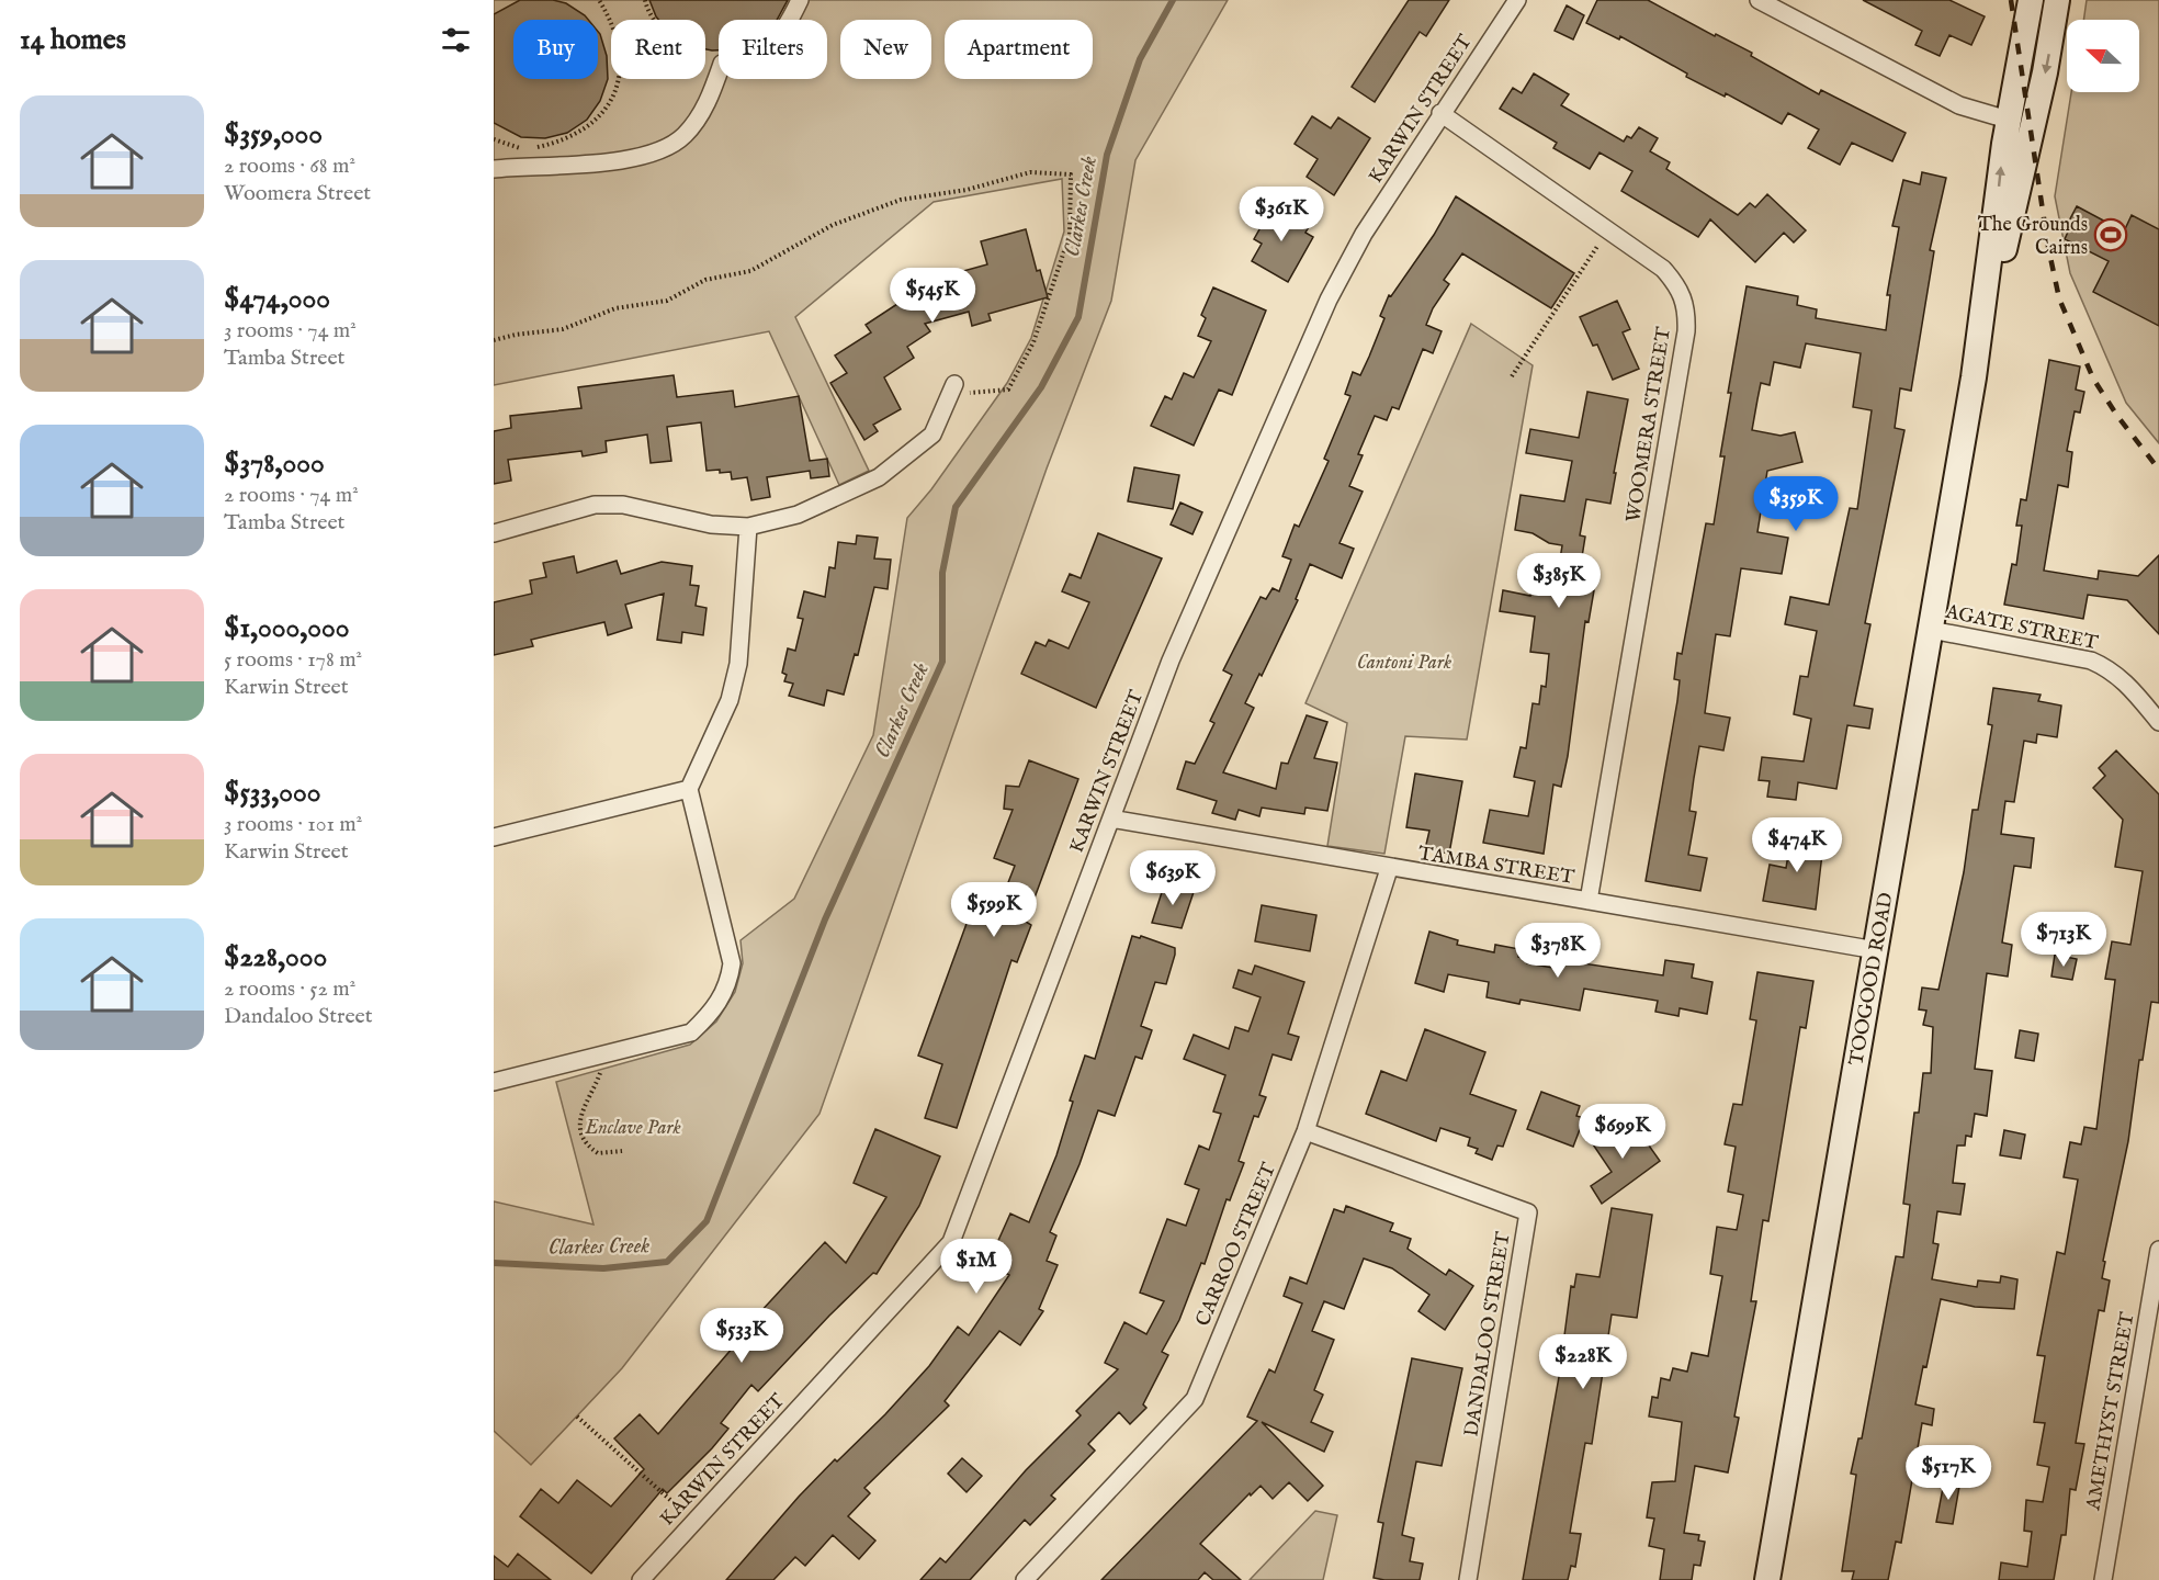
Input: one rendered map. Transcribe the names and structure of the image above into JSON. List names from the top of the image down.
{
  "streets": {
    "street": [
      "KARWIN STREET",
      "WOOMERA STREET",
      "AGATE STREET",
      "TAMBA STREET",
      "TOOGOOD ROAD",
      "CARROO STREET",
      "DANDALOO STREET",
      "AMETHYST STREET"
    ]
  },
  "crossings": [
    ["KARWIN STREET", "WOOMERA STREET"],
    ["KARWIN STREET", "TAMBA STREET"],
    ["WOOMERA STREET", "TAMBA STREET"],
    ["AGATE STREET", "TOOGOOD ROAD"],
    ["TAMBA STREET", "TOOGOOD ROAD"],
    ["TAMBA STREET", "CARROO STREET"],
    ["CARROO STREET", "DANDALOO STREET"]
  ],
  "water": ["Clarkes Creek"],
  "parks": ["Cantoni Park", "Enclave Park"],
  "places": {
    "sports": ["The Grounds Cairns"]
  },
  "north": "left",
  "page": {
    "heading": "14 homes",
    "chip": [
      "Buy",
      "Rent",
      "Filters",
      "New",
      "Apartment"
    ],
    "list": [
      {
        "name": "$359,000",
        "note": "2 rooms · 68 m² · Woomera Street"
      },
      {
        "name": "$474,000",
        "note": "3 rooms · 74 m² · Tamba Street"
      },
      {
        "name": "$378,000",
        "note": "2 rooms · 74 m² · Tamba Street"
      },
      {
        "name": "$1,000,000",
        "note": "5 rooms · 178 m² · Karwin Street"
      },
      {
        "name": "$533,000",
        "note": "3 rooms · 101 m² · Karwin Street"
      },
      {
        "name": "$228,000",
        "note": "2 rooms · 52 m² · Dandaloo Street"
      }
    ],
    "price": [
      "$361K",
      "$545K",
      "$359K",
      "$385K",
      "$474K",
      "$639K",
      "$599K",
      "$713K",
      "$378K",
      "$699K",
      "$1M",
      "$533K",
      "$228K",
      "$517K"
    ]
  }
}
